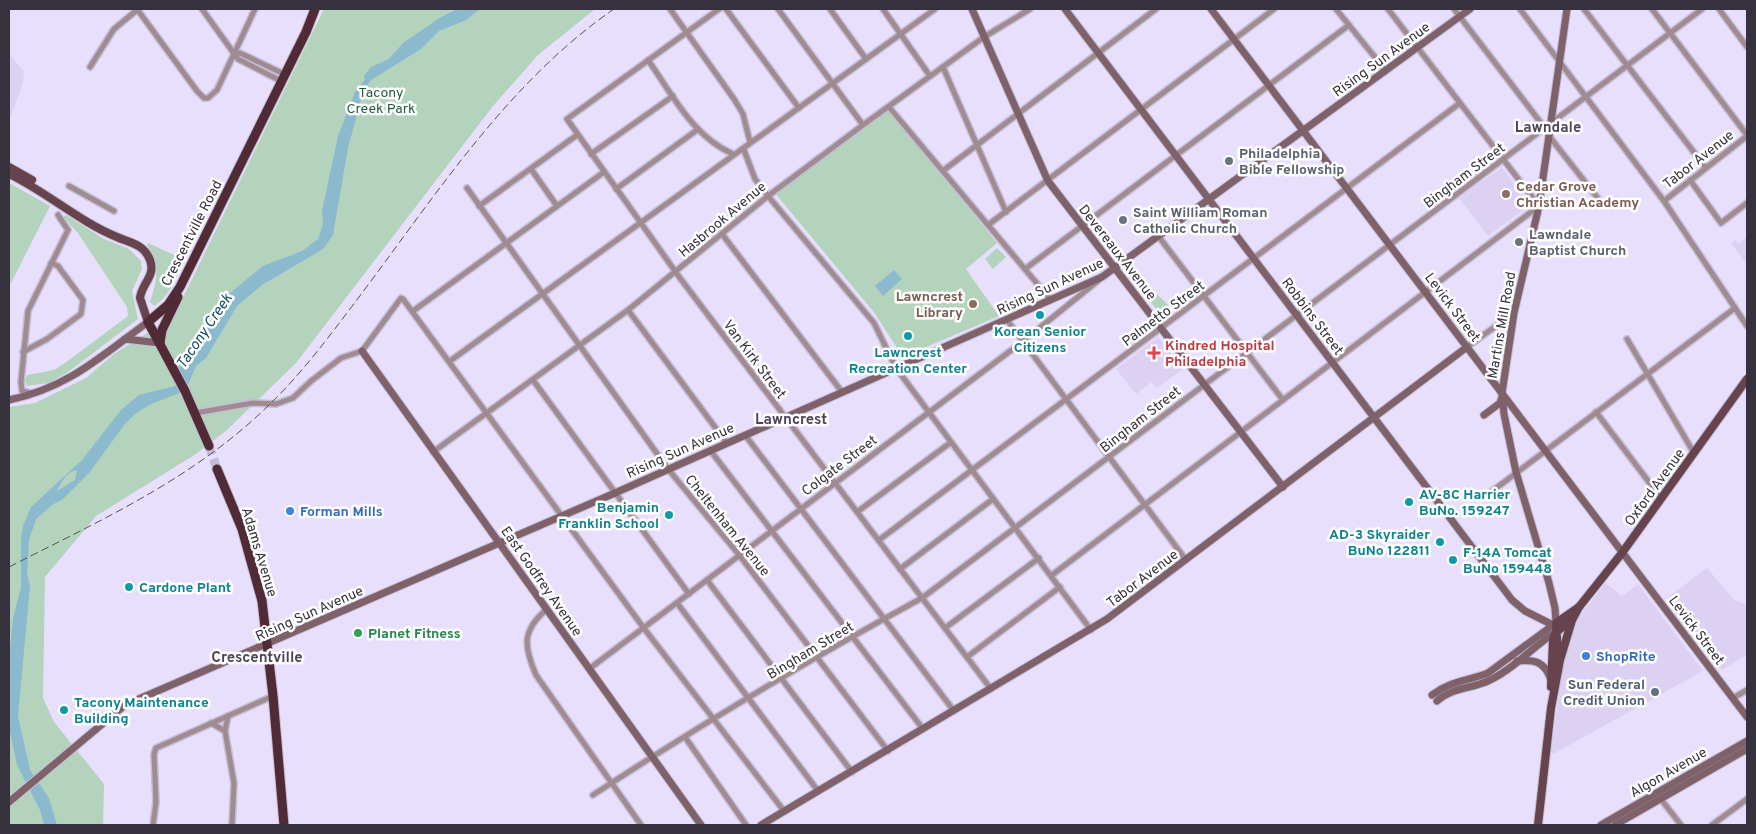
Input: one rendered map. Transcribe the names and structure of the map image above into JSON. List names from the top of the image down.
{
  "streets": {
    "highway": ["Crescentville Road", "Adams Avenue"],
    "main road": ["Martins Mill Road", "Oxford Avenue"],
    "street": [
      "Rising Sun Avenue",
      "Tabor Avenue",
      "Bingham Street",
      "Hasbrook Avenue",
      "Devereaux Avenue",
      "Levick Street",
      "Palmetto Street",
      "Robbins Street",
      "Van Kirk Street",
      "Colgate Street",
      "Cheltenham Avenue",
      "East Godfrey Avenue",
      "Algon Avenue"
    ]
  },
  "crossings": [
    ["Rising Sun Avenue", "Devereaux Avenue"],
    ["Rising Sun Avenue", "Levick Street"],
    ["Rising Sun Avenue", "Robbins Street"],
    ["Rising Sun Avenue", "Van Kirk Street"],
    ["Rising Sun Avenue", "Colgate Street"],
    ["Rising Sun Avenue", "Cheltenham Avenue"],
    ["Rising Sun Avenue", "Adams Avenue"],
    ["Rising Sun Avenue", "East Godfrey Avenue"],
    ["Tabor Avenue", "Devereaux Avenue"],
    ["Tabor Avenue", "Levick Street"],
    ["Tabor Avenue", "Robbins Street"],
    ["Tabor Avenue", "Martins Mill Road"],
    ["Tabor Avenue", "Van Kirk Street"],
    ["Tabor Avenue", "Cheltenham Avenue"],
    ["Bingham Street", "Devereaux Avenue"],
    ["Bingham Street", "Levick Street"],
    ["Bingham Street", "Robbins Street"],
    ["Bingham Street", "Martins Mill Road"],
    ["Bingham Street", "Van Kirk Street"],
    ["Bingham Street", "Cheltenham Avenue"],
    ["Bingham Street", "East Godfrey Avenue"],
    ["Hasbrook Avenue", "Devereaux Avenue"],
    ["Hasbrook Avenue", "Van Kirk Street"],
    ["Hasbrook Avenue", "Cheltenham Avenue"],
    ["Hasbrook Avenue", "East Godfrey Avenue"],
    ["Devereaux Avenue", "Palmetto Street"],
    ["Levick Street", "Palmetto Street"],
    ["Levick Street", "Martins Mill Road"],
    ["Levick Street", "Oxford Avenue"],
    ["Palmetto Street", "Robbins Street"],
    ["Palmetto Street", "Van Kirk Street"],
    ["Robbins Street", "Martins Mill Road"],
    ["Robbins Street", "Oxford Avenue"],
    ["Martins Mill Road", "Oxford Avenue"],
    ["Van Kirk Street", "Colgate Street"],
    ["Colgate Street", "Cheltenham Avenue"],
    ["Colgate Street", "East Godfrey Avenue"]
  ],
  "districts": ["Lawndale", "Lawncrest", "Crescentville"],
  "water": ["Tacony Creek"],
  "parks": ["Tacony Creek Park"],
  "places": {
    "other": [
      "Philadelphia Bible Fellowship",
      "Cedar Grove Christian Academy",
      "Saint William Roman Catholic Church",
      "Lawndale Baptist Church",
      "Lawncrest Library",
      "Korean Senior Citizens",
      "Lawncrest Recreation Center",
      "AV-8C Harrier BuNo. 159247",
      "Forman Mills",
      "Benjamin Franklin School",
      "AD-3 Skyraider BuNo 122811",
      "F-14A Tomcat BuNo 159448",
      "Cardone Plant",
      "Planet Fitness",
      "ShopRite",
      "Sun Federal Credit Union",
      "Tacony Maintenance Building"
    ],
    "health": ["Kindred Hospital Philadelphia"]
  }
}
